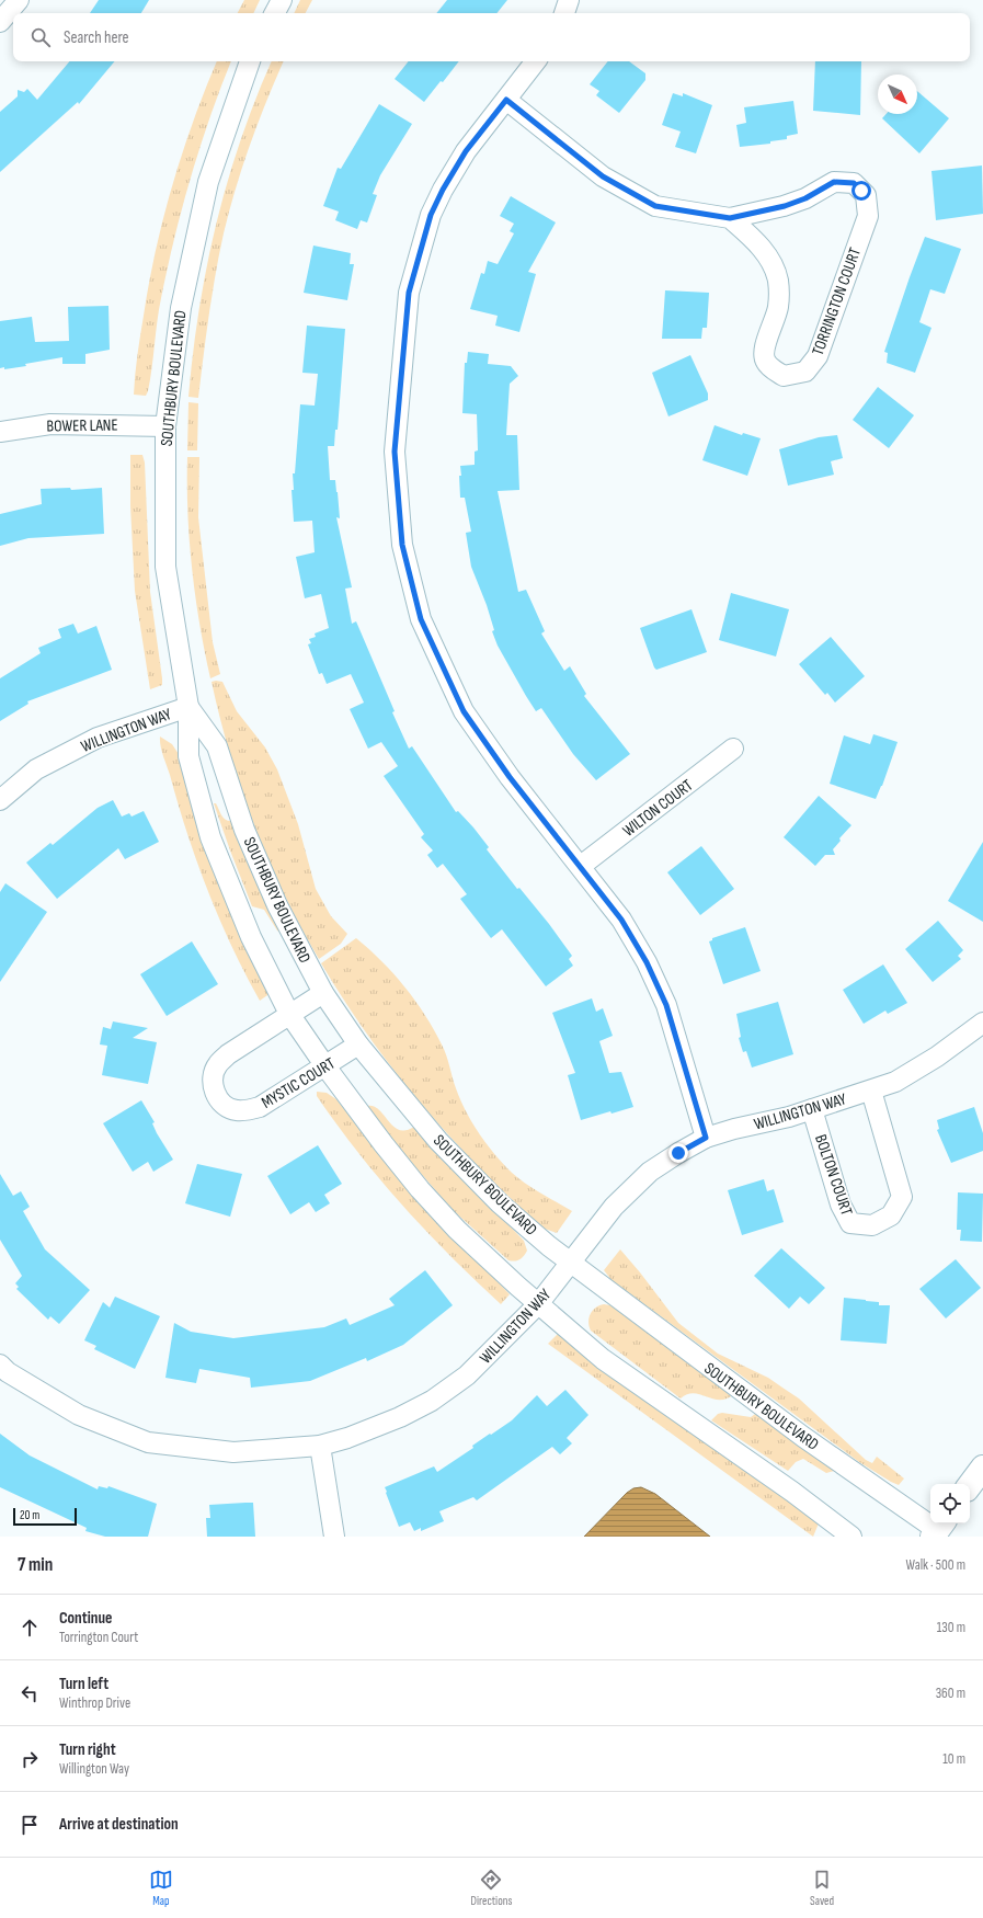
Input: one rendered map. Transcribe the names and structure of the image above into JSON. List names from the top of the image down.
{
  "streets": {
    "street": [
      "TORRINGTON COURT",
      "SOUTHBURY BOULEVARD",
      "BOWER LANE",
      "WILLINGTON WAY",
      "WILTON COURT",
      "MYSTIC COURT",
      "BOLTON COURT"
    ]
  },
  "crossings": [
    ["SOUTHBURY BOULEVARD", "BOWER LANE"],
    ["SOUTHBURY BOULEVARD", "WILLINGTON WAY"],
    ["SOUTHBURY BOULEVARD", "MYSTIC COURT"],
    ["WILLINGTON WAY", "BOLTON COURT"]
  ],
  "scale_bar": "20 m",
  "north": "bottom right",
  "page": {
    "search": "Search here",
    "scale": "20 m",
    "heading": ["7 min", "Walk · 500 m"],
    "list": [
      ["Continue", "Torrington Court", "130 m"],
      ["Turn left", "Winthrop Drive", "360 m"],
      ["Turn right", "Willington Way", "10 m"],
      "Arrive at destination"
    ],
    "nav": ["Map", "Directions", "Saved"]
  }
}
